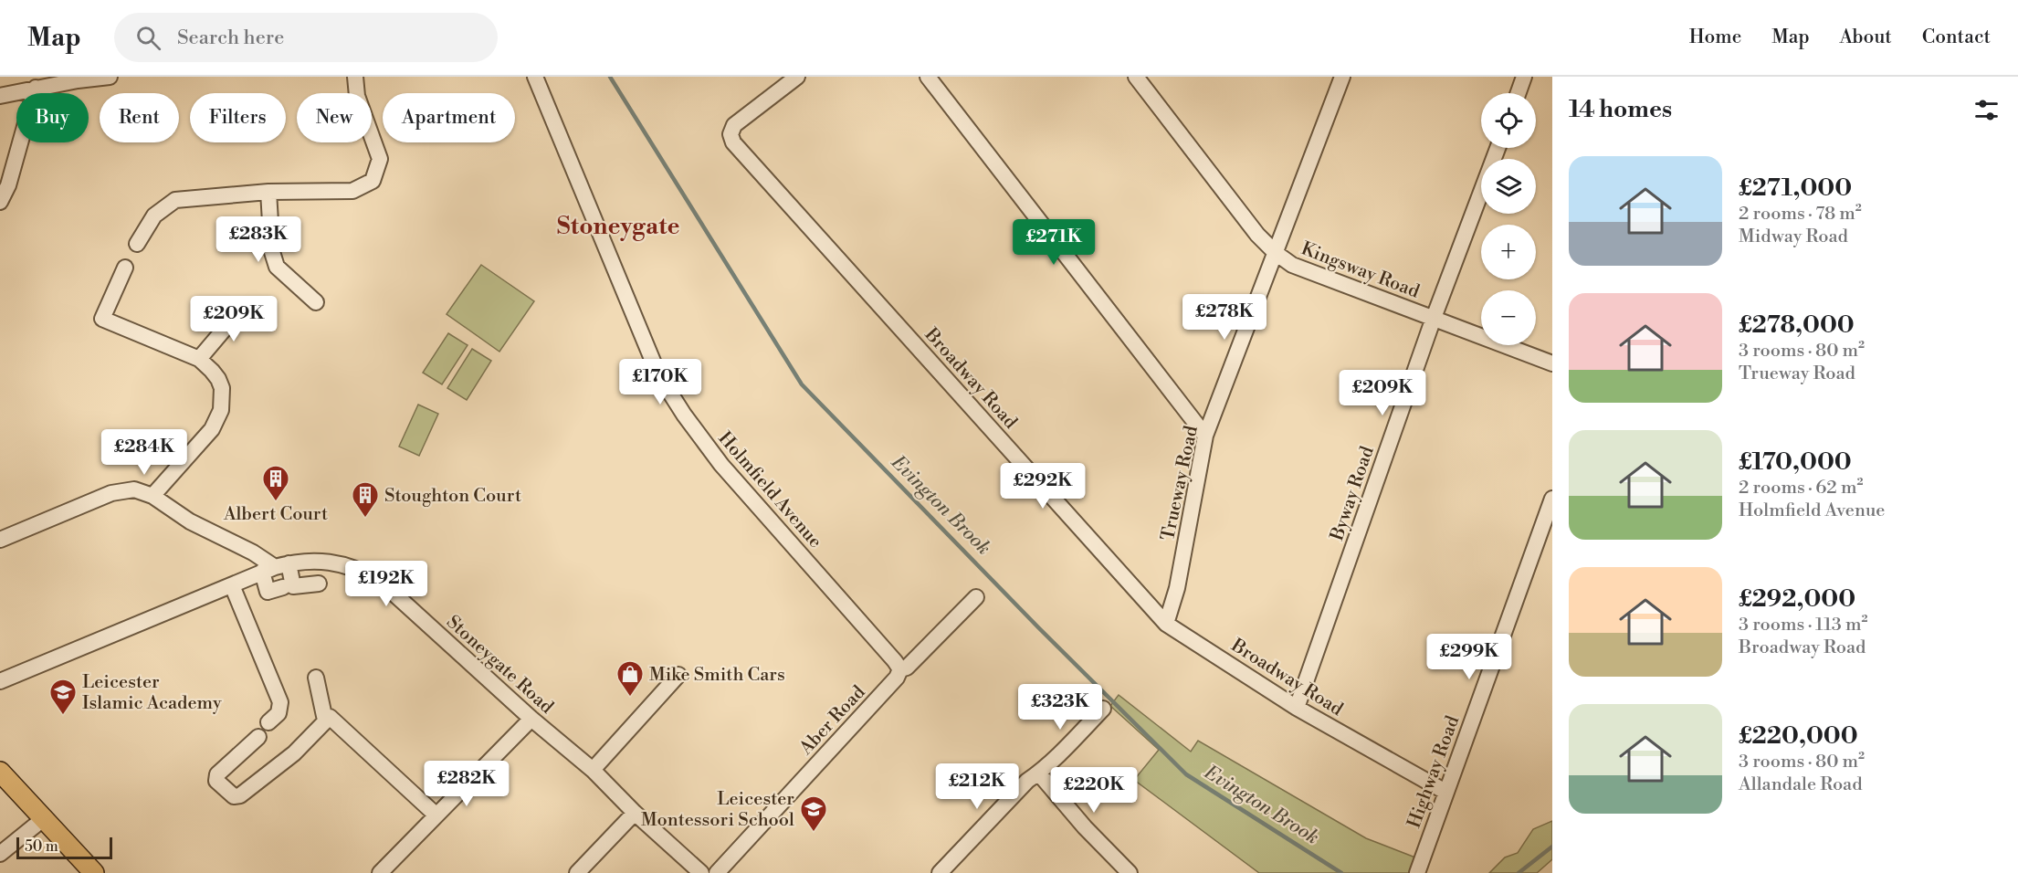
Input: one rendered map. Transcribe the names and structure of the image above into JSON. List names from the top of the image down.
{
  "streets": {
    "street": [
      "Kingsway Road",
      "Broadway Road",
      "Trueway Road",
      "Holmfield Avenue",
      "Byway Road",
      "Stoneygate Road",
      "Aber Road",
      "Highway Road"
    ]
  },
  "crossings": [
    ["Kingsway Road", "Trueway Road"],
    ["Kingsway Road", "Byway Road"],
    ["Broadway Road", "Trueway Road"],
    ["Broadway Road", "Byway Road"],
    ["Broadway Road", "Highway Road"],
    ["Holmfield Avenue", "Aber Road"]
  ],
  "districts": ["Stoneygate"],
  "water": ["Evington Brook"],
  "places": {
    "building": ["Albert Court", "Stoughton Court"],
    "shop": ["Mike Smith Cars"],
    "school or university": ["Leicester Islamic Academy", "Leicester Montessori School"]
  },
  "scale_bar": "50 m",
  "page": {
    "header": "Map",
    "search": "Search here",
    "nav": [
      "Home",
      "Map",
      "About",
      "Contact"
    ],
    "heading": "14 homes",
    "map_buttons": ["+", "−"],
    "chip": [
      "Buy",
      "Rent",
      "Filters",
      "New",
      "Apartment"
    ],
    "list": [
      {
        "name": "£271,000",
        "note": "2 rooms · 78 m² · Midway Road"
      },
      {
        "name": "£278,000",
        "note": "3 rooms · 80 m² · Trueway Road"
      },
      {
        "name": "£170,000",
        "note": "2 rooms · 62 m² · Holmfield Avenue"
      },
      {
        "name": "£292,000",
        "note": "3 rooms · 113 m² · Broadway Road"
      },
      {
        "name": "£220,000",
        "note": "3 rooms · 80 m² · Allandale Road"
      }
    ],
    "price": [
      "£283K",
      "£271K",
      "£278K",
      "£209K",
      "£170K",
      "£209K",
      "£284K",
      "£292K",
      "£192K",
      "£299K",
      "£323K",
      "£282K",
      "£212K",
      "£220K"
    ],
    "scale": "50 m"
  }
}
